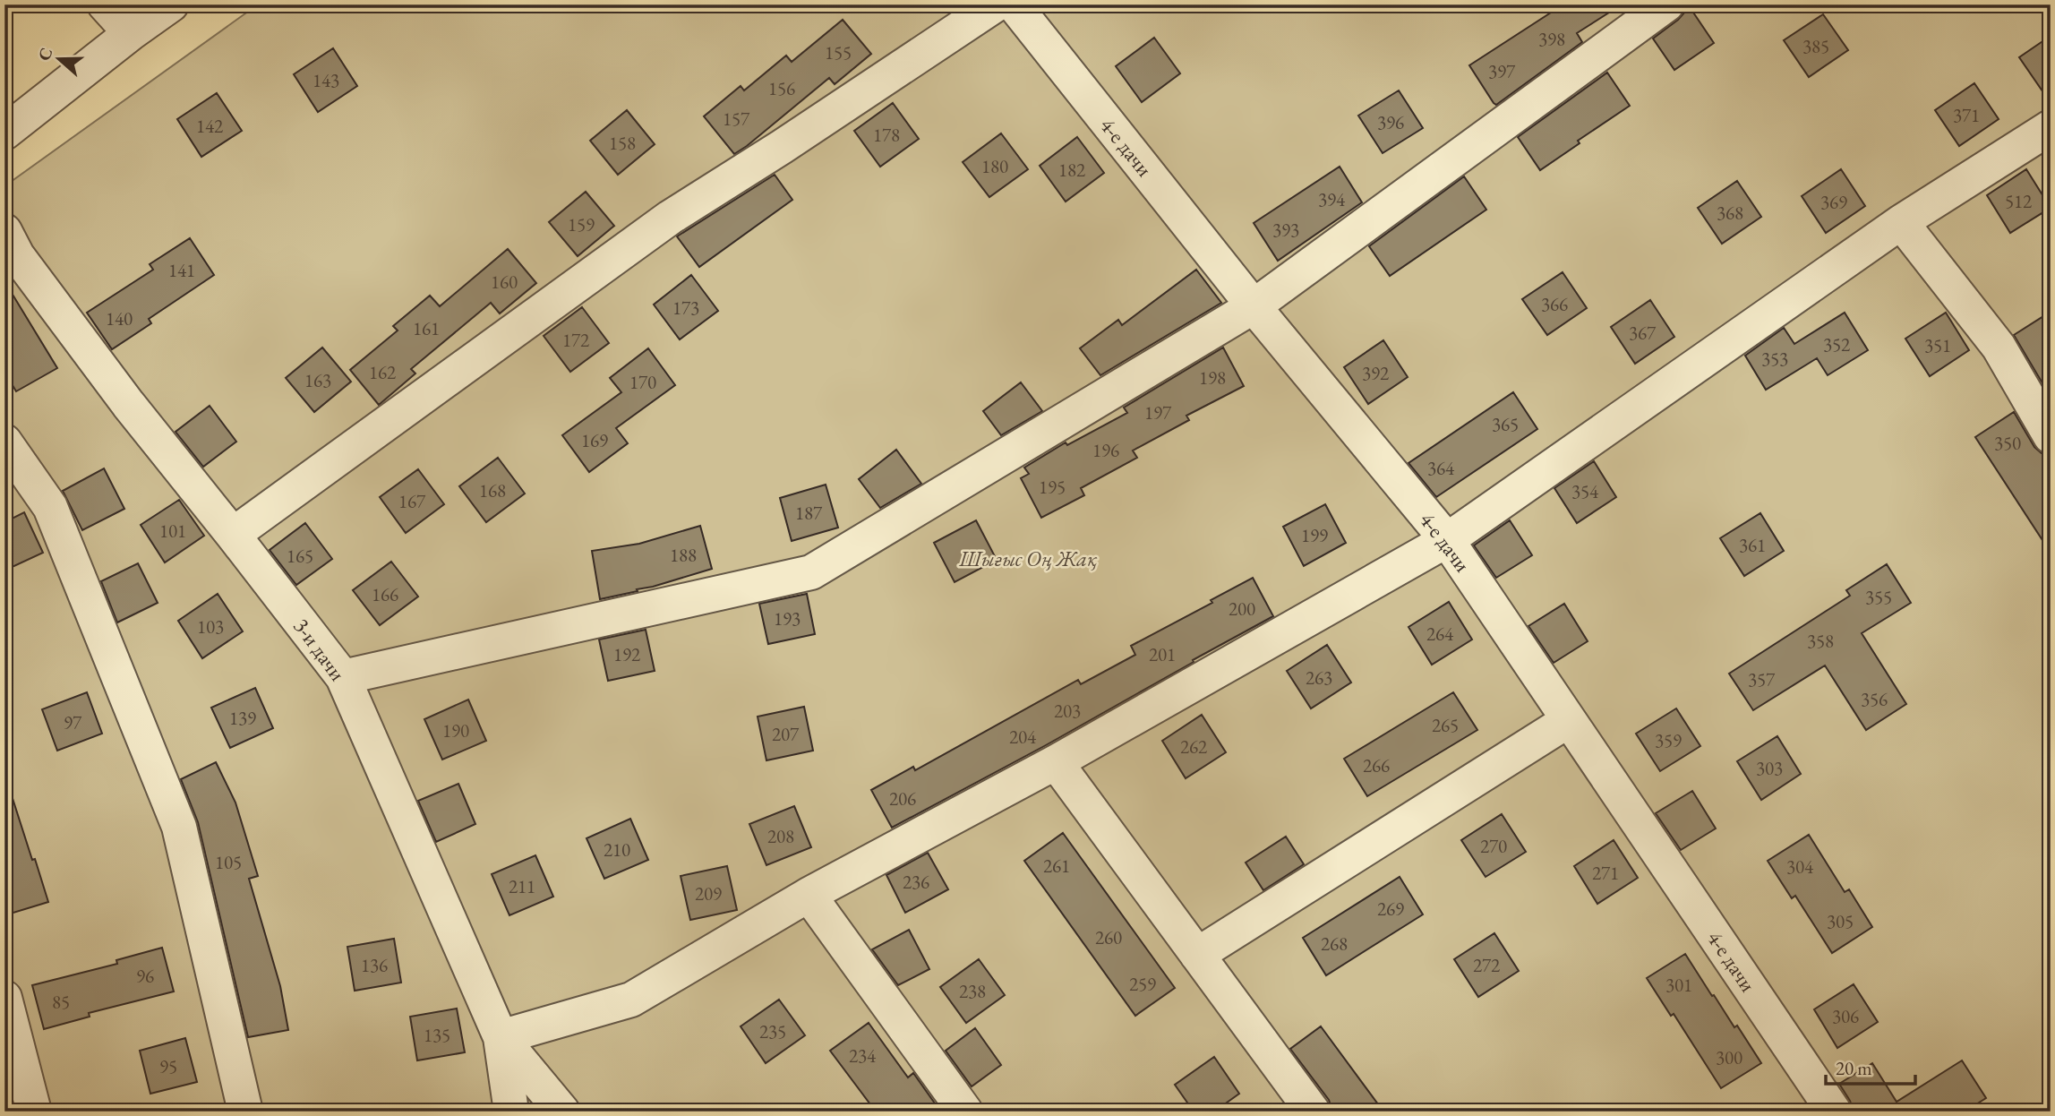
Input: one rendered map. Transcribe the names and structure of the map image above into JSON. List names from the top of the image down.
{
  "streets": {
    "street": ["4-е дачи", "3-и дачи"]
  },
  "parks": ["Шығыс Оң Жақ"],
  "house_numbers": [
    "398",
    "385",
    "155",
    "397",
    "143",
    "156",
    "371",
    "157",
    "396",
    "142",
    "178",
    "158",
    "180",
    "182",
    "394",
    "512",
    "369",
    "368",
    "159",
    "393",
    "141",
    "160",
    "366",
    "173",
    "140",
    "161",
    "367",
    "172",
    "352",
    "351",
    "353",
    "162",
    "392",
    "198",
    "163",
    "170",
    "197",
    "365",
    "169",
    "350",
    "196",
    "364",
    "195",
    "168",
    "354",
    "167",
    "187",
    "101",
    "199",
    "361",
    "188",
    "165",
    "166",
    "355",
    "200",
    "193",
    "103",
    "264",
    "358",
    "192",
    "201",
    "263",
    "357",
    "356",
    "203",
    "139",
    "97",
    "265",
    "190",
    "207",
    "204",
    "359",
    "262",
    "266",
    "303",
    "206",
    "208",
    "270",
    "210",
    "105",
    "261",
    "304",
    "271",
    "236",
    "211",
    "209",
    "269",
    "305",
    "260",
    "268",
    "136",
    "272",
    "96",
    "259",
    "301",
    "238",
    "85",
    "306",
    "235",
    "135",
    "234",
    "300",
    "95"
  ],
  "scale_bar": "20 m",
  "north": "left"
}
